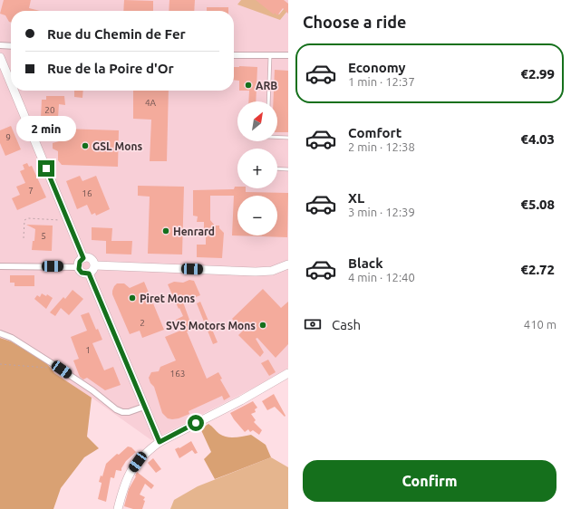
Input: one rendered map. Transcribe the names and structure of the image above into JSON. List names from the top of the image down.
{
  "places": [
    "ARB",
    "GSL Mons",
    "Henrard",
    "Piret Mons",
    "SVS Motors Mons"
  ],
  "house_numbers": [
    "4A",
    "20",
    "9",
    "7",
    "16",
    "5",
    "2",
    "1",
    "163"
  ],
  "north": "top right",
  "page": {
    "heading": "Choose a ride",
    "banner": ["Rue du Chemin de Fer", "Rue de la Poire d'Or"],
    "list": [
      {
        "name": "Economy",
        "note": "1 min · 12:37",
        "value": "€2.99"
      },
      {
        "name": "Comfort",
        "note": "2 min · 12:38",
        "value": "€4.03"
      },
      {
        "name": "XL",
        "note": "3 min · 12:39",
        "value": "€5.08"
      },
      {
        "name": "Black",
        "note": "4 min · 12:40",
        "value": "€2.72"
      }
    ],
    "map_buttons": ["+", "−"],
    "bubble": "2 min",
    "pay": ["Cash", "410 m"],
    "buttons": "Confirm"
  }
}
